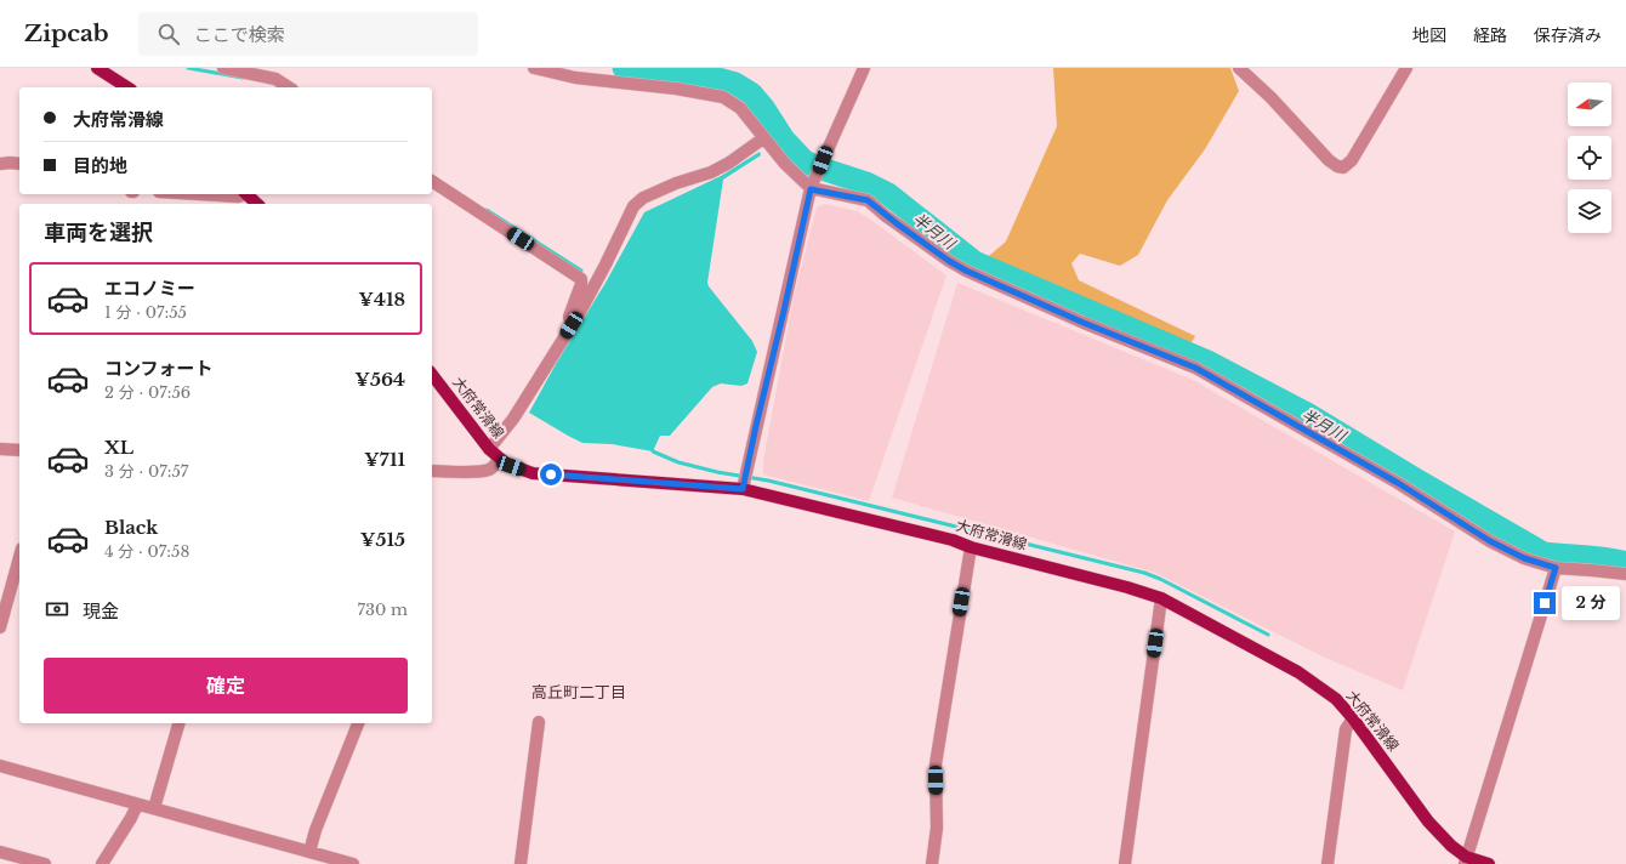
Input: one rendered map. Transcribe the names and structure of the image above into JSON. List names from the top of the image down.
{
  "streets": {
    "main road": ["大府常滑線"]
  },
  "districts": ["高丘町二丁目"],
  "water": ["半月川"],
  "north": "left",
  "page": {
    "header": "Zipcab",
    "search": "ここで検索",
    "nav": ["地図", "経路", "保存済み"],
    "banner": ["大府常滑線", "目的地"],
    "heading": "車両を選択",
    "list": [
      {
        "name": "エコノミー",
        "note": "1 分 · 07:55",
        "value": "¥418"
      },
      {
        "name": "コンフォート",
        "note": "2 分 · 07:56",
        "value": "¥564"
      },
      {
        "name": "XL",
        "note": "3 分 · 07:57",
        "value": "¥711"
      },
      {
        "name": "Black",
        "note": "4 分 · 07:58",
        "value": "¥515"
      }
    ],
    "pay": ["現金", "730 m"],
    "bubble": "2 分",
    "buttons": "確定"
  }
}
